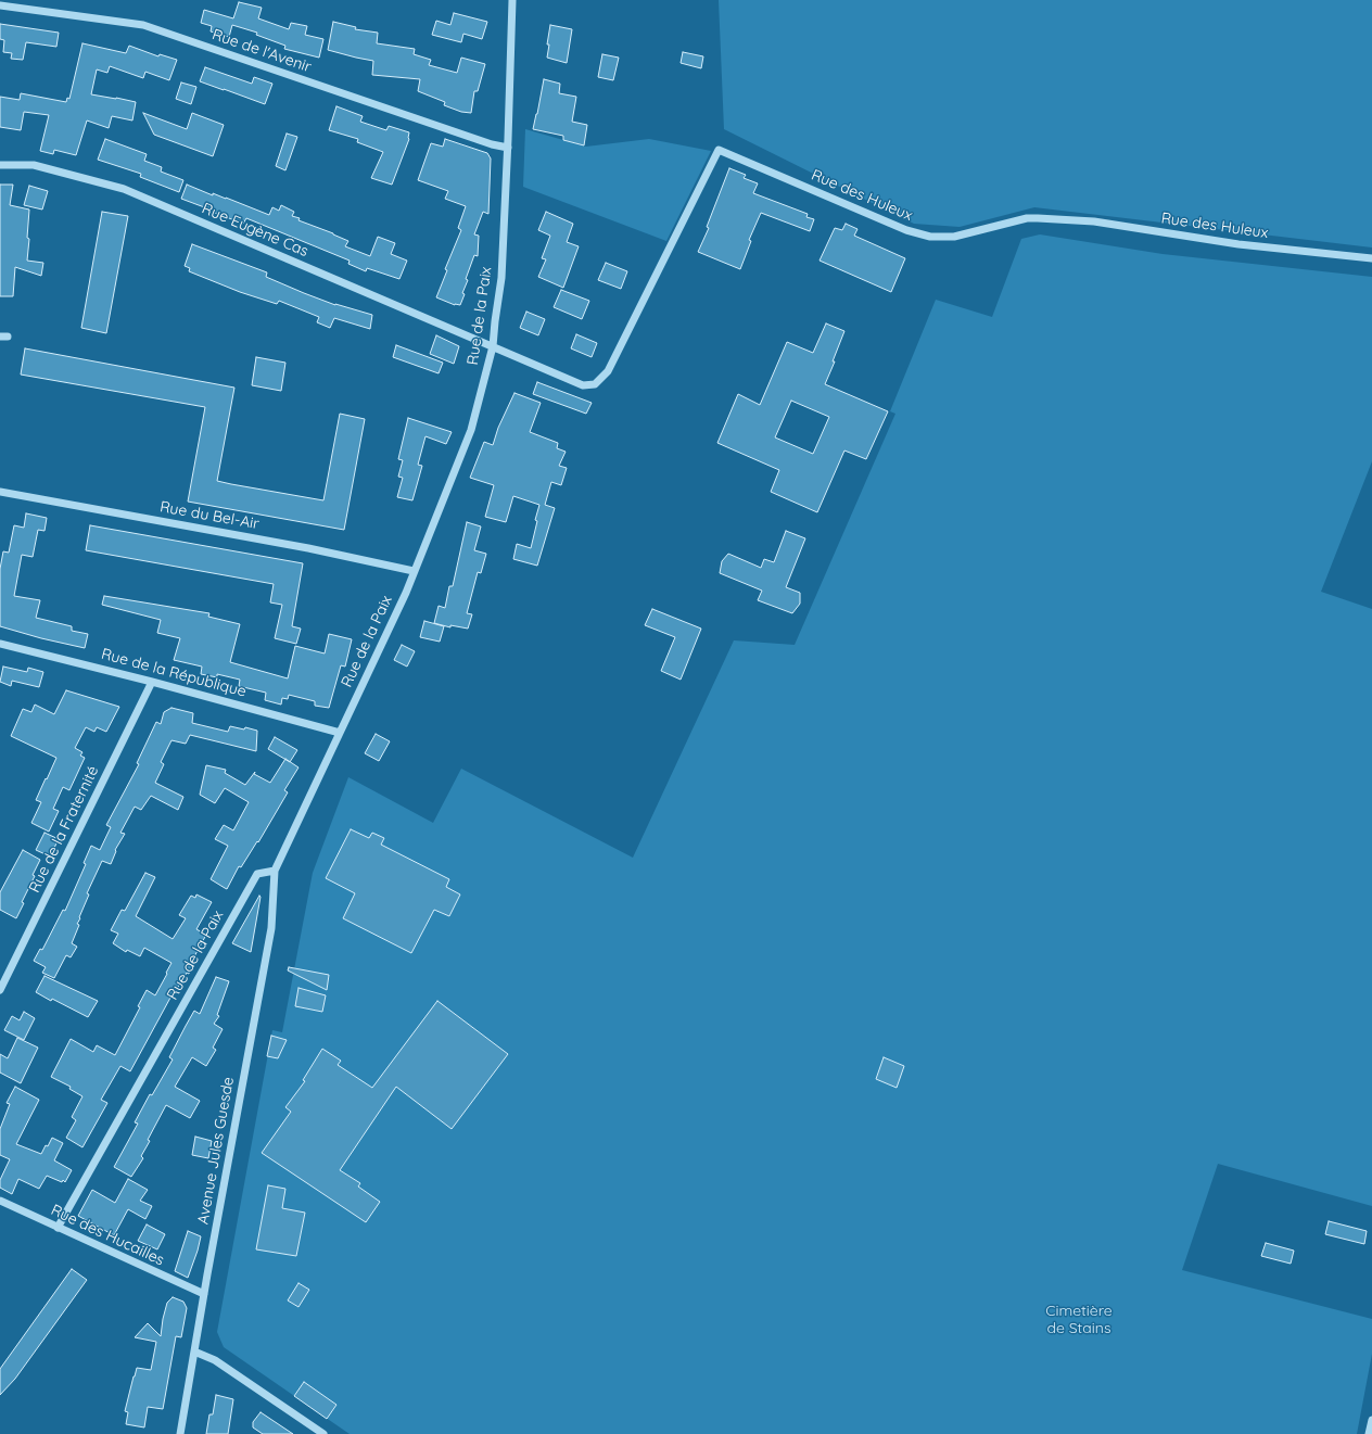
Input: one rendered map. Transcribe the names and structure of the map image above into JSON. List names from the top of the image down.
{
  "streets": {
    "street": [
      "Rue de l'Avenir",
      "Rue des Huleux",
      "Rue Eugène Cas",
      "Rue de la Paix",
      "Rue du Bel-Air",
      "Rue de la République",
      "Rue de la Fraternité",
      "Avenue Jules Guesde",
      "Rue des Hucailles"
    ]
  },
  "crossings": [
    ["Rue de l'Avenir", "Rue de la Paix"],
    ["Rue des Huleux", "Rue Eugène Cas"],
    ["Rue des Huleux", "Rue de la Paix"],
    ["Rue Eugène Cas", "Rue de la Paix"],
    ["Rue de la Paix", "Rue du Bel-Air"],
    ["Rue de la Paix", "Rue de la République"],
    ["Rue de la Paix", "Avenue Jules Guesde"],
    ["Rue de la Paix", "Rue des Hucailles"],
    ["Rue de la République", "Rue de la Fraternité"],
    ["Avenue Jules Guesde", "Rue des Hucailles"]
  ],
  "parks": ["Cimetière de Stains"]
}
